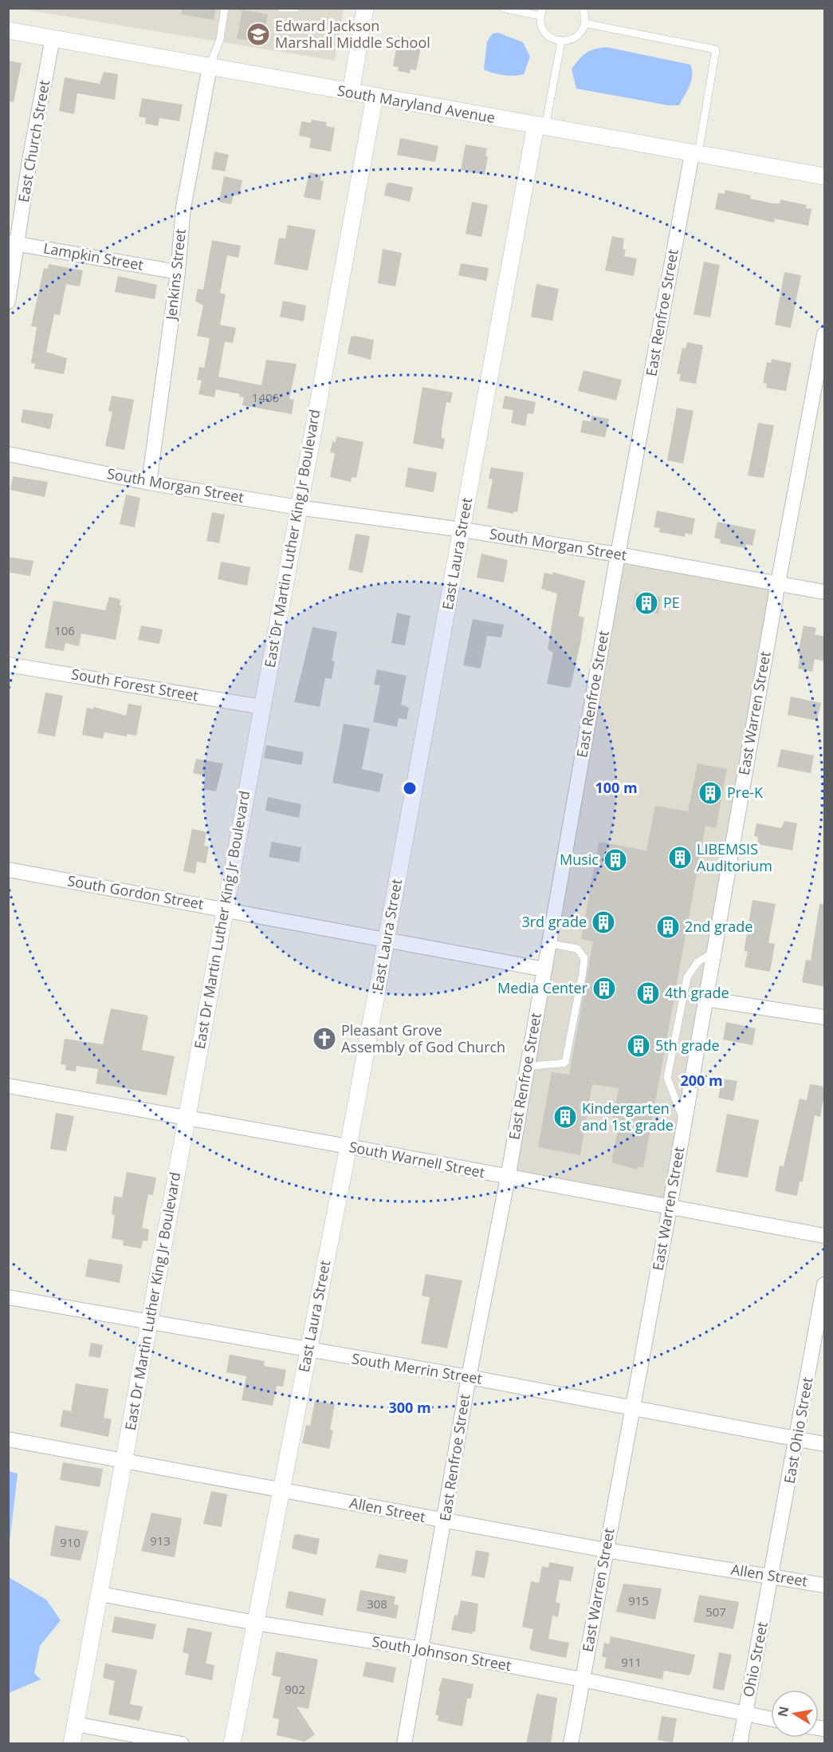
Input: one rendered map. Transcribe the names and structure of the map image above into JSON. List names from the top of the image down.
{
  "streets": {
    "street": [
      "South Maryland Avenue",
      "East Church Street",
      "Lampkin Street",
      "Jenkins Street",
      "East Renfroe Street",
      "South Morgan Street",
      "East Dr Martin Luther King Jr Boulevard",
      "East Laura Street",
      "South Forest Street",
      "East Warren Street",
      "South Gordon Street",
      "South Warnell Street",
      "South Merrin Street",
      "East Ohio Street",
      "Allen Street",
      "South Johnson Street",
      "Ohio Street"
    ]
  },
  "crossings": [
    ["South Maryland Avenue", "East Church Street"],
    ["South Maryland Avenue", "Jenkins Street"],
    ["South Maryland Avenue", "East Renfroe Street"],
    ["South Maryland Avenue", "East Dr Martin Luther King Jr Boulevard"],
    ["South Maryland Avenue", "East Laura Street"],
    ["East Church Street", "Lampkin Street"],
    ["Lampkin Street", "Jenkins Street"],
    ["Jenkins Street", "South Morgan Street"],
    ["East Renfroe Street", "South Morgan Street"],
    ["East Renfroe Street", "South Gordon Street"],
    ["East Renfroe Street", "South Warnell Street"],
    ["East Renfroe Street", "South Merrin Street"],
    ["East Renfroe Street", "Allen Street"],
    ["East Renfroe Street", "South Johnson Street"],
    ["South Morgan Street", "East Dr Martin Luther King Jr Boulevard"],
    ["South Morgan Street", "East Laura Street"],
    ["South Morgan Street", "East Warren Street"],
    ["East Dr Martin Luther King Jr Boulevard", "South Forest Street"],
    ["East Dr Martin Luther King Jr Boulevard", "South Gordon Street"],
    ["East Dr Martin Luther King Jr Boulevard", "South Warnell Street"],
    ["East Dr Martin Luther King Jr Boulevard", "South Merrin Street"],
    ["East Dr Martin Luther King Jr Boulevard", "Allen Street"],
    ["East Dr Martin Luther King Jr Boulevard", "South Johnson Street"],
    ["East Laura Street", "South Gordon Street"],
    ["East Laura Street", "South Warnell Street"],
    ["East Laura Street", "South Merrin Street"],
    ["East Laura Street", "Allen Street"],
    ["East Laura Street", "South Johnson Street"],
    ["East Warren Street", "South Warnell Street"],
    ["East Warren Street", "South Merrin Street"],
    ["East Warren Street", "Allen Street"],
    ["East Warren Street", "South Johnson Street"],
    ["South Merrin Street", "East Ohio Street"],
    ["East Ohio Street", "Allen Street"],
    ["East Ohio Street", "Ohio Street"],
    ["Allen Street", "Ohio Street"],
    ["South Johnson Street", "Ohio Street"]
  ],
  "places": {
    "school or university": ["Edward Jackson Marshall Middle School"],
    "building": [
      "PE",
      "Pre-K",
      "LIBEMSIS Auditorium",
      "Music",
      "3rd grade",
      "2nd grade",
      "Media Center",
      "4th grade",
      "5th grade",
      "Kindergarten and 1st grade"
    ],
    "church": ["Pleasant Grove Assembly of God Church"]
  },
  "house_numbers": [
    "1406",
    "106",
    "913",
    "910",
    "915",
    "308",
    "507",
    "911",
    "902"
  ],
  "north": "left",
  "rings": ["100 m", "200 m", "300 m"]
}
